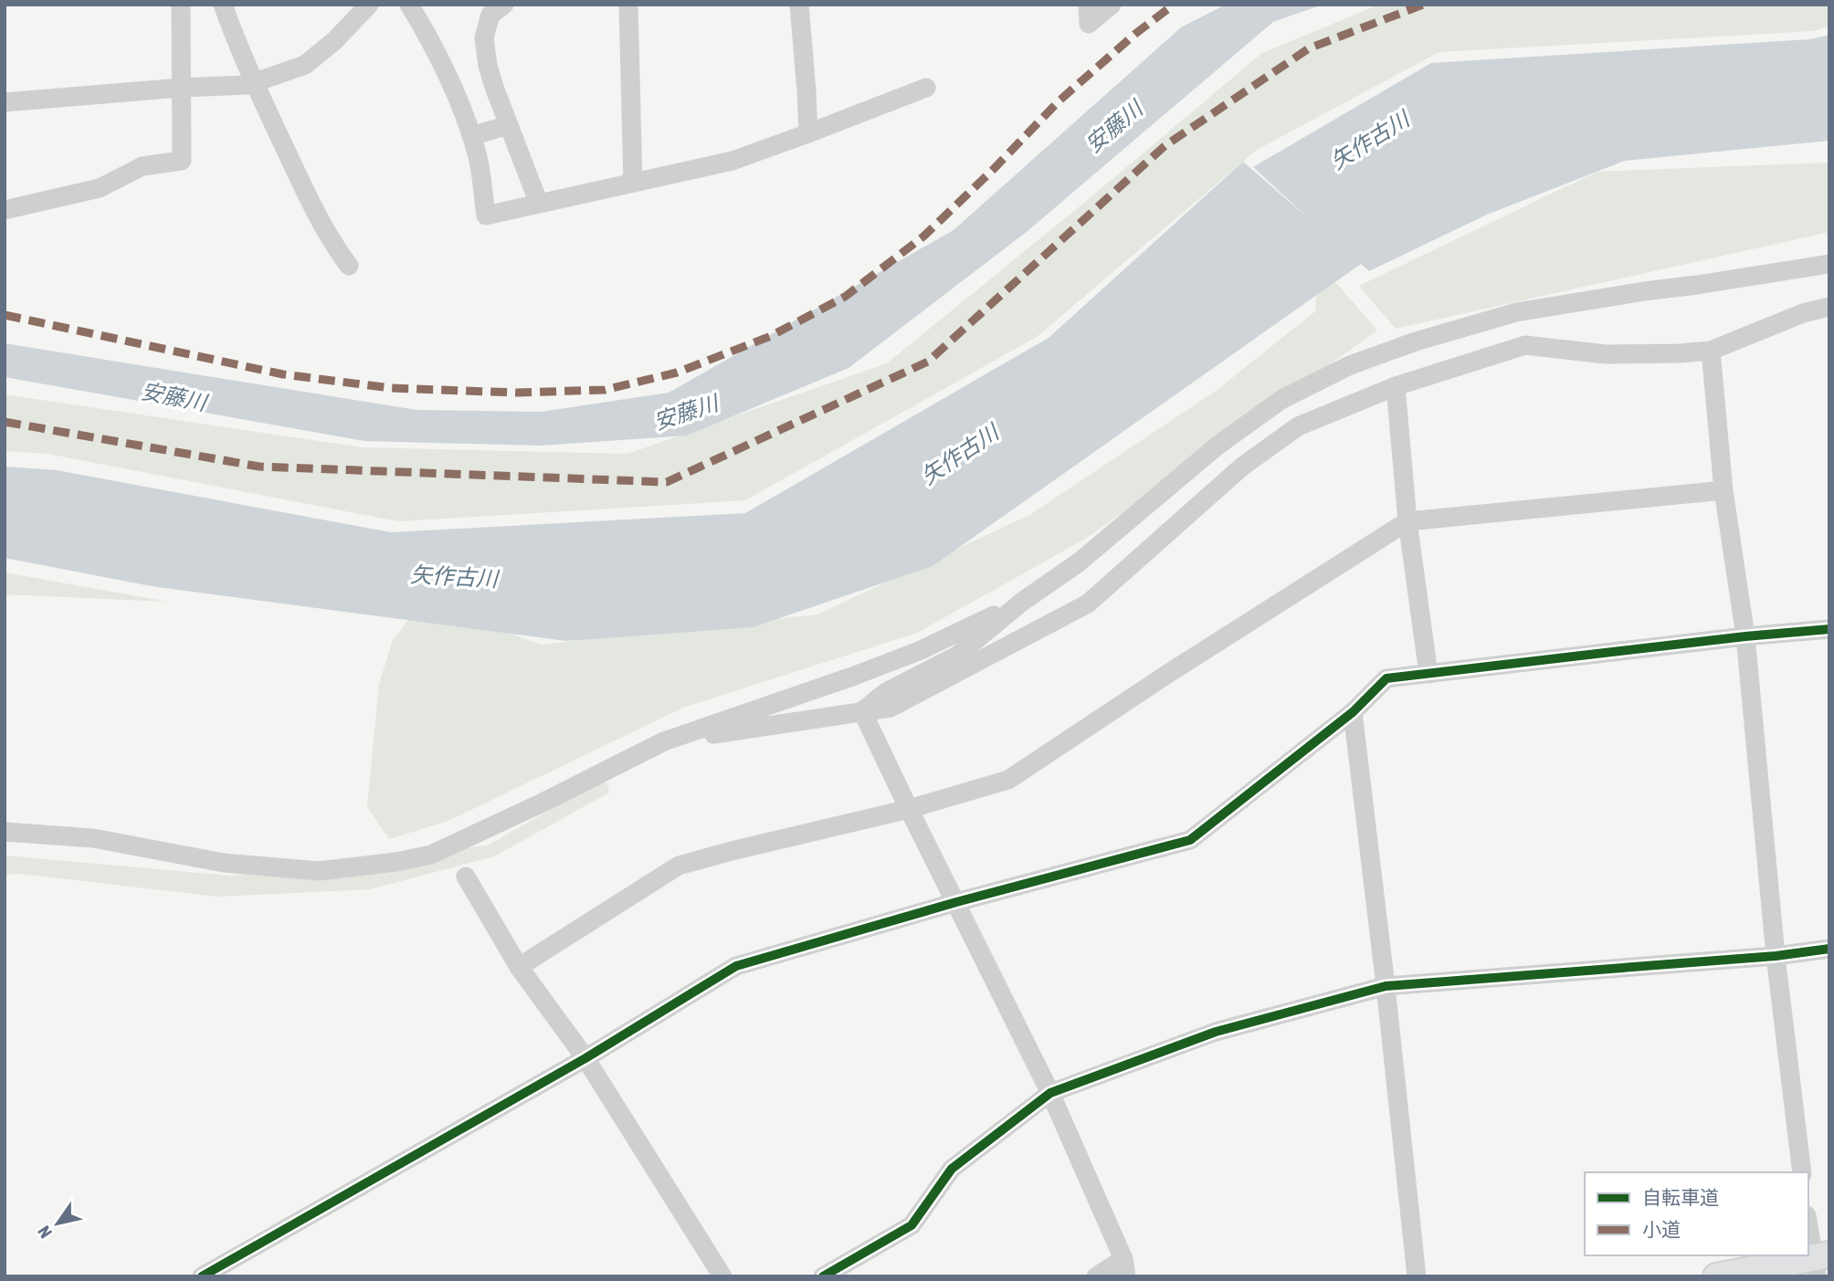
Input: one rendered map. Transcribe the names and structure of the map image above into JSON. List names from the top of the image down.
{
  "water": ["安藤川", "矢作古川"],
  "legend": ["自転車道", "小道"],
  "north": "bottom left"
}
